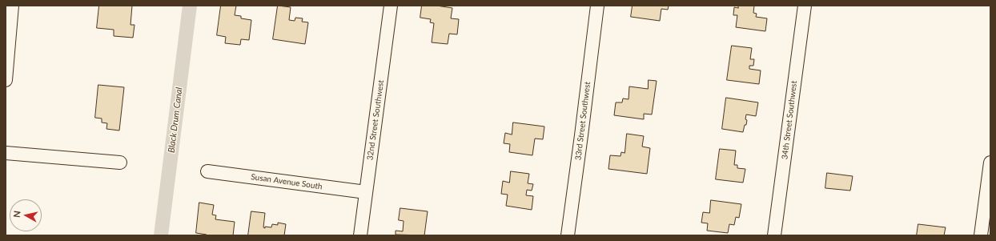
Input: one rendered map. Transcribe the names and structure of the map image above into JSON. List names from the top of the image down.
{
  "streets": {
    "street": [
      "32nd Street Southwest",
      "34th Street Southwest",
      "33rd Street Southwest",
      "Susan Avenue South"
    ]
  },
  "crossings": [
    ["32nd Street Southwest", "Susan Avenue South"]
  ],
  "water": ["Black Drum Canal"],
  "north": "left"
}
